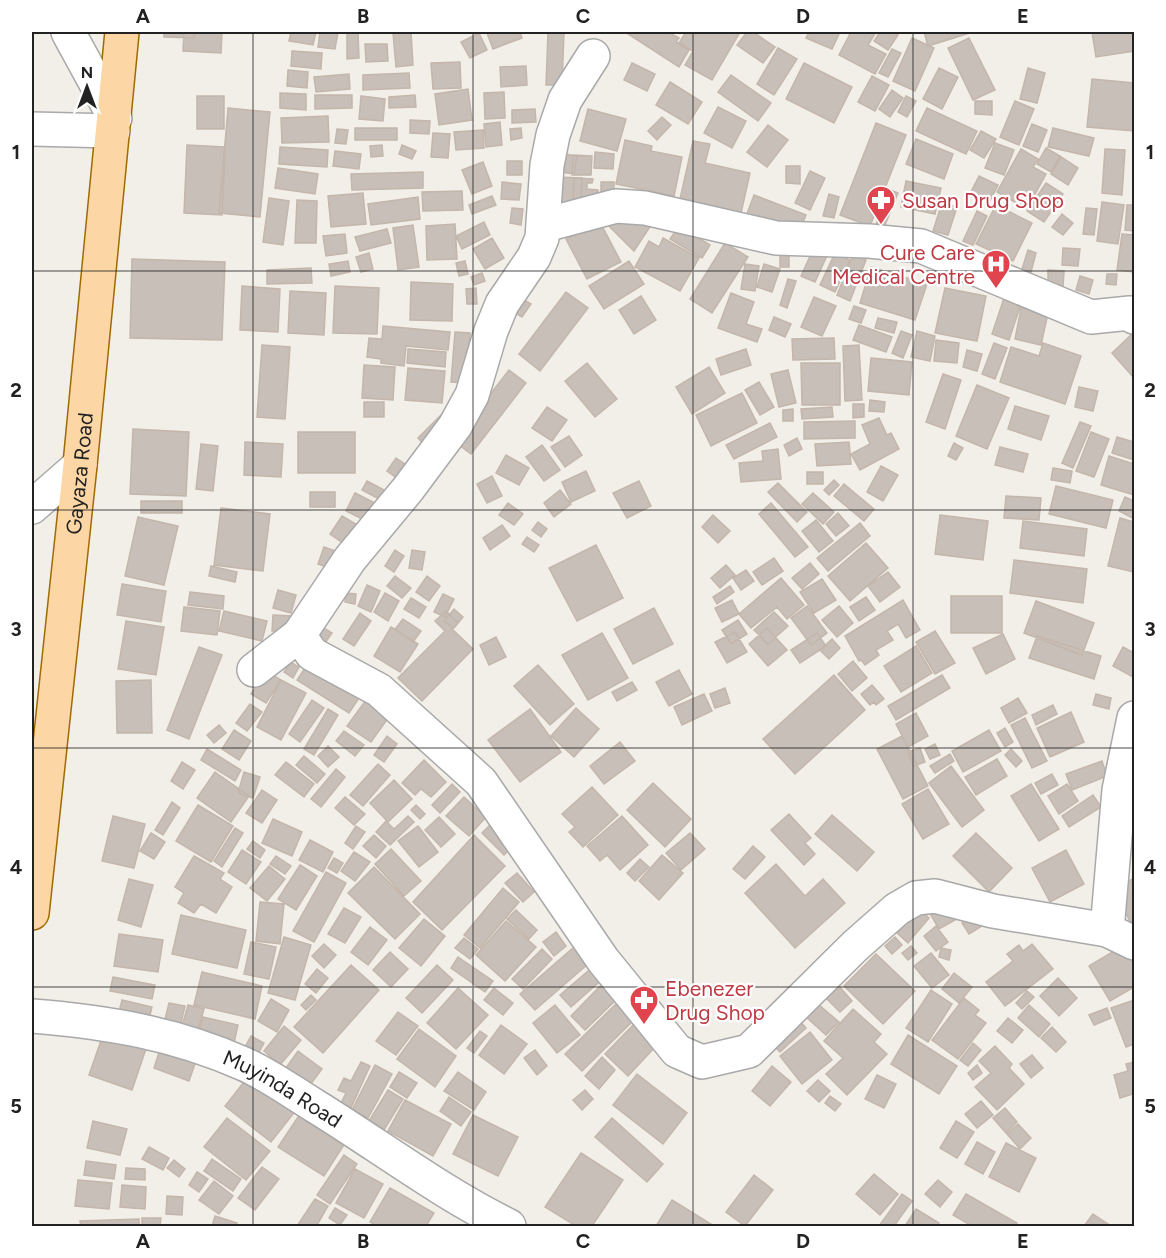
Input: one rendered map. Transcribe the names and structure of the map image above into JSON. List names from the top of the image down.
{
  "streets": {
    "main road": ["Gayaza Road"],
    "street": ["Muyinda Road"]
  },
  "places": {
    "pharmacy": ["Susan Drug Shop", "Ebenezer Drug Shop"],
    "hospital": ["Cure Care Medical Centre"]
  },
  "north": "top",
  "grid": {
    "columns": [
      "A",
      "B",
      "C",
      "D",
      "E"
    ],
    "rows": [
      "1",
      "2",
      "3",
      "4",
      "5"
    ]
  }
}
